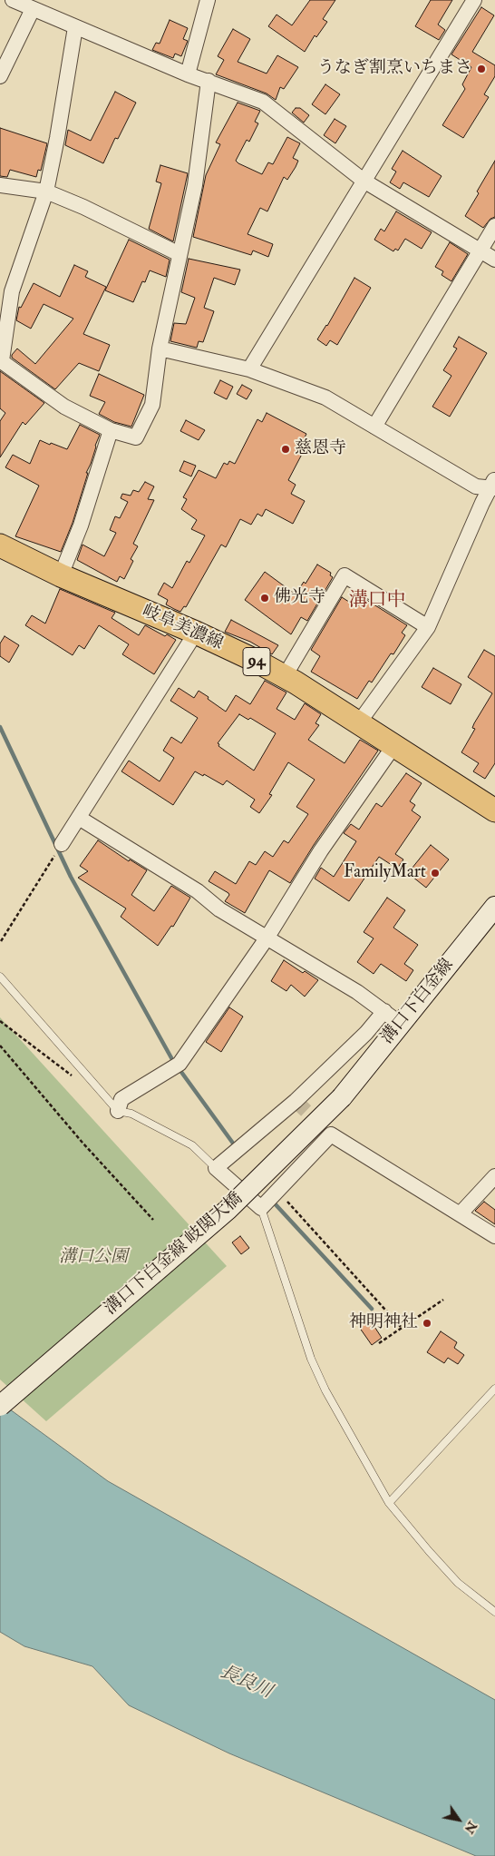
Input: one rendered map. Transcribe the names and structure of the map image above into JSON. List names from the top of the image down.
{
  "streets": {
    "main road": [
      "岐阜美濃線",
      "94",
      "溝口下白金線",
      "溝口下白金線 岐関大橋"
    ]
  },
  "crossings": [
    ["溝口下白金線", "溝口下白金線 岐関大橋"]
  ],
  "districts": ["溝口中"],
  "water": ["長良川"],
  "parks": ["溝口公園"],
  "places": [
    "うなぎ割烹いちまさ",
    "慈恩寺",
    "佛光寺",
    "FamilyMart",
    "神明神社"
  ],
  "north": "bottom right"
}
